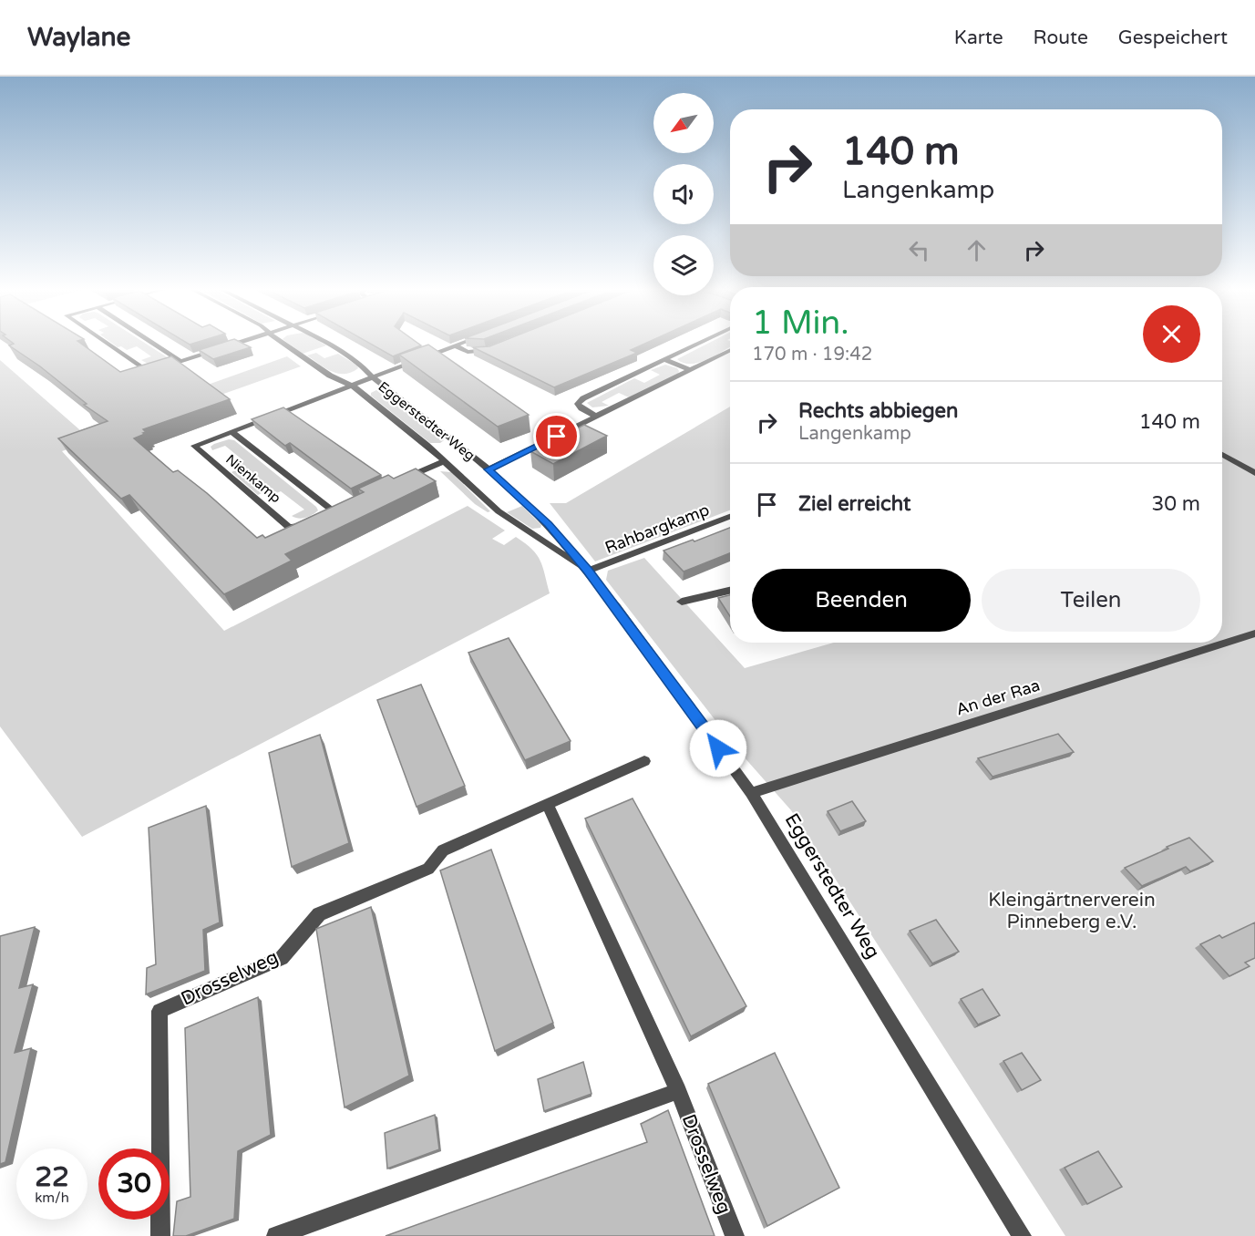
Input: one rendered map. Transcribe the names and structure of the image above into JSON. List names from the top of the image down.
{
  "streets": {
    "street": [
      "Eggerstedter Weg",
      "Nienkamp",
      "Rahbargkamp",
      "An der Raa",
      "Drosselweg"
    ]
  },
  "crossings": [
    ["Eggerstedter Weg", "Nienkamp"],
    ["Eggerstedter Weg", "Rahbargkamp"],
    ["Eggerstedter Weg", "An der Raa"]
  ],
  "parks": ["Kleingärtnerverein Pinneberg e.V."],
  "north": "bottom left",
  "page": {
    "header": "Waylane",
    "nav": ["Karte", "Route", "Gespeichert"],
    "turn": ["140 m", "Langenkamp"],
    "heading": ["1 Min.", "170 m · 19:42"],
    "list": [
      {
        "name": "Rechts abbiegen",
        "note": "Langenkamp",
        "value": "140 m"
      },
      {
        "name": "Ziel erreicht",
        "value": "30 m"
      }
    ],
    "buttons": ["Beenden", "Teilen"],
    "speed": "22 km/h",
    "limit": "30"
  }
}
